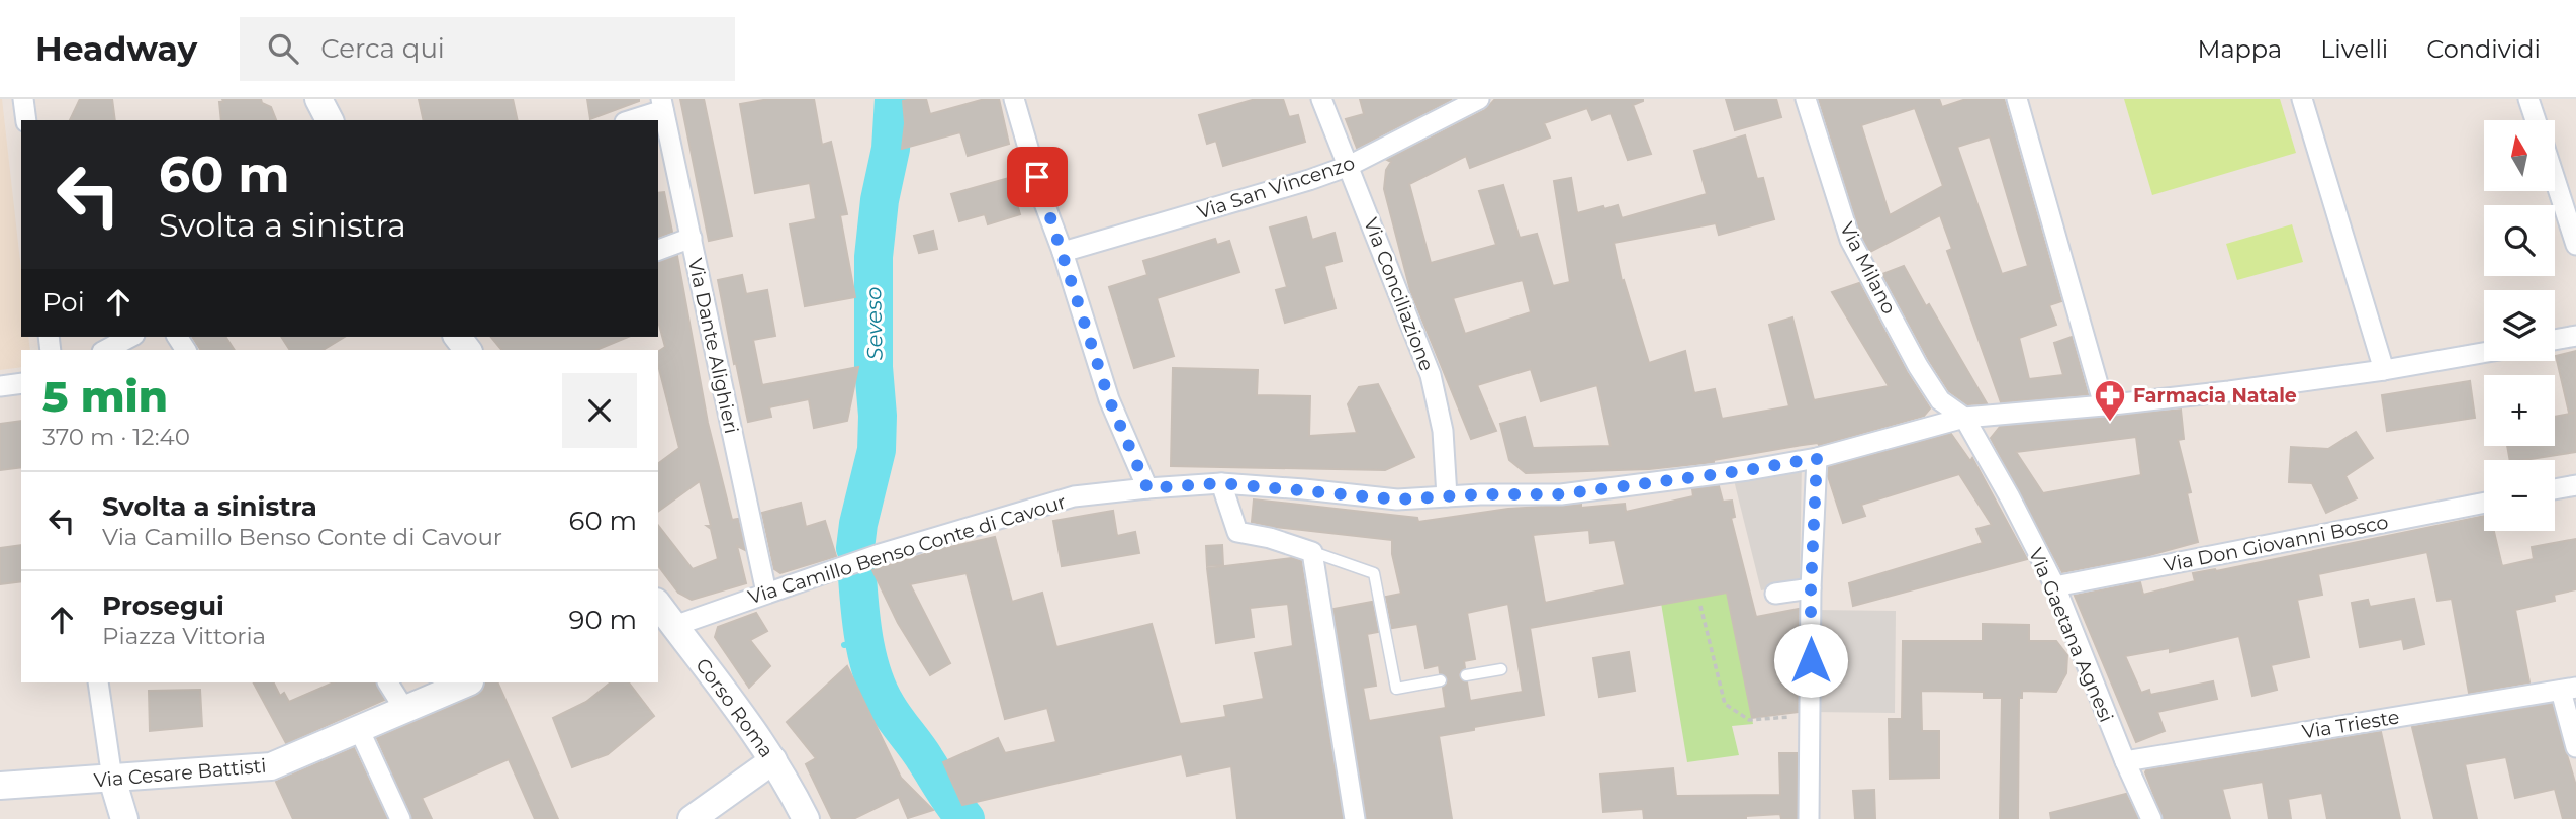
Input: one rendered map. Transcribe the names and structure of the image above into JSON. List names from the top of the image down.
{
  "streets": {
    "street": [
      "Via San Vincenzo",
      "Via Milano",
      "Via Conciliazione",
      "Via Dante Alighieri",
      "Via Don Giovanni Bosco",
      "Via Camillo Benso Conte di Cavour",
      "Via Gaetana Agnesi",
      "Corso Roma",
      "Via Trieste",
      "Via Cesare Battisti"
    ]
  },
  "crossings": [
    ["Via San Vincenzo", "Via Conciliazione"],
    ["Via Milano", "Via Gaetana Agnesi"],
    ["Via Conciliazione", "Via Camillo Benso Conte di Cavour"],
    ["Via Dante Alighieri", "Via Camillo Benso Conte di Cavour"],
    ["Via Don Giovanni Bosco", "Via Gaetana Agnesi"],
    ["Via Camillo Benso Conte di Cavour", "Corso Roma"],
    ["Via Gaetana Agnesi", "Via Trieste"]
  ],
  "water": ["Seveso"],
  "places": {
    "pharmacy": ["Farmacia Natale"]
  },
  "north": "top",
  "page": {
    "header": "Headway",
    "search": "Cerca qui",
    "nav": ["Mappa", "Livelli", "Condividi"],
    "map_buttons": ["+", "−"],
    "turn": ["60 m", "Svolta a sinistra"],
    "then": "Poi",
    "heading": ["5 min", "370 m · 12:40"],
    "list": [
      {
        "name": "Svolta a sinistra",
        "note": "Via Camillo Benso Conte di Cavour",
        "value": "60 m"
      },
      {
        "name": "Prosegui",
        "note": "Piazza Vittoria",
        "value": "90 m"
      }
    ]
  }
}
